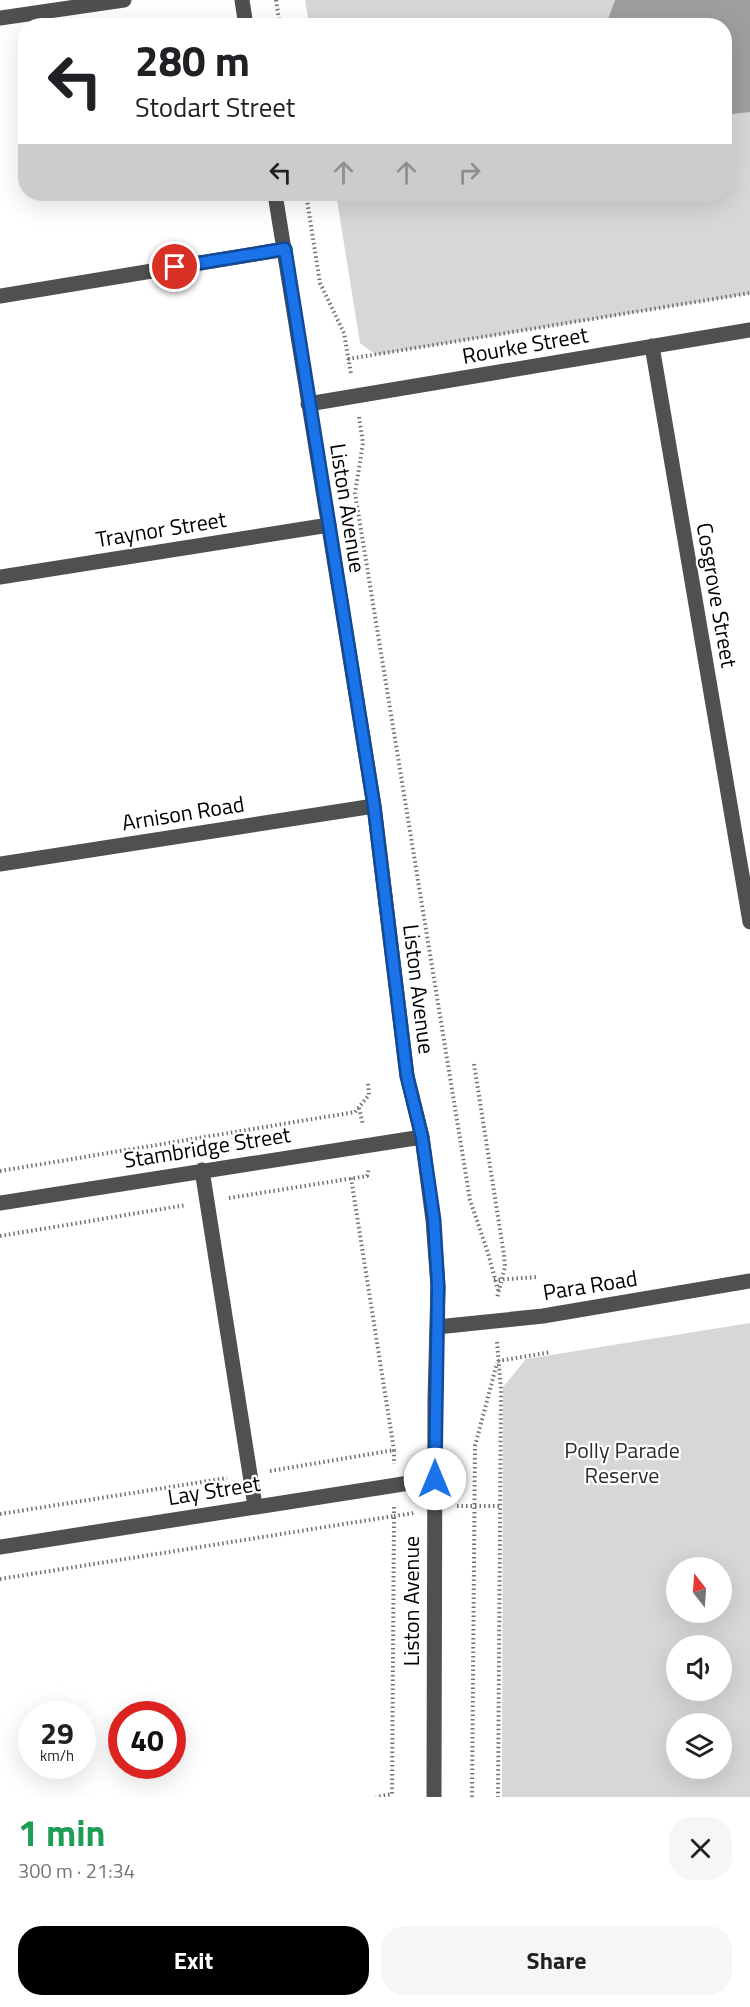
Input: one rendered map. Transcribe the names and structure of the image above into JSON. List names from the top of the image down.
{
  "streets": {
    "street": [
      "Rourke Street",
      "Liston Avenue",
      "Traynor Street",
      "Cosgrove Street",
      "Arnison Road",
      "Stambridge Street",
      "Para Road",
      "Lay Street"
    ]
  },
  "crossings": [
    ["Rourke Street", "Liston Avenue"],
    ["Rourke Street", "Cosgrove Street"],
    ["Liston Avenue", "Traynor Street"],
    ["Liston Avenue", "Arnison Road"],
    ["Liston Avenue", "Stambridge Street"],
    ["Liston Avenue", "Para Road"],
    ["Liston Avenue", "Lay Street"]
  ],
  "parks": ["Polly Parade Reserve"],
  "north": "top",
  "page": {
    "turn": ["280 m", "Stodart Street"],
    "speed": "29 km/h",
    "limit": "40",
    "heading": ["1 min", "300 m · 21:34"],
    "buttons": ["Exit", "Share"]
  }
}
